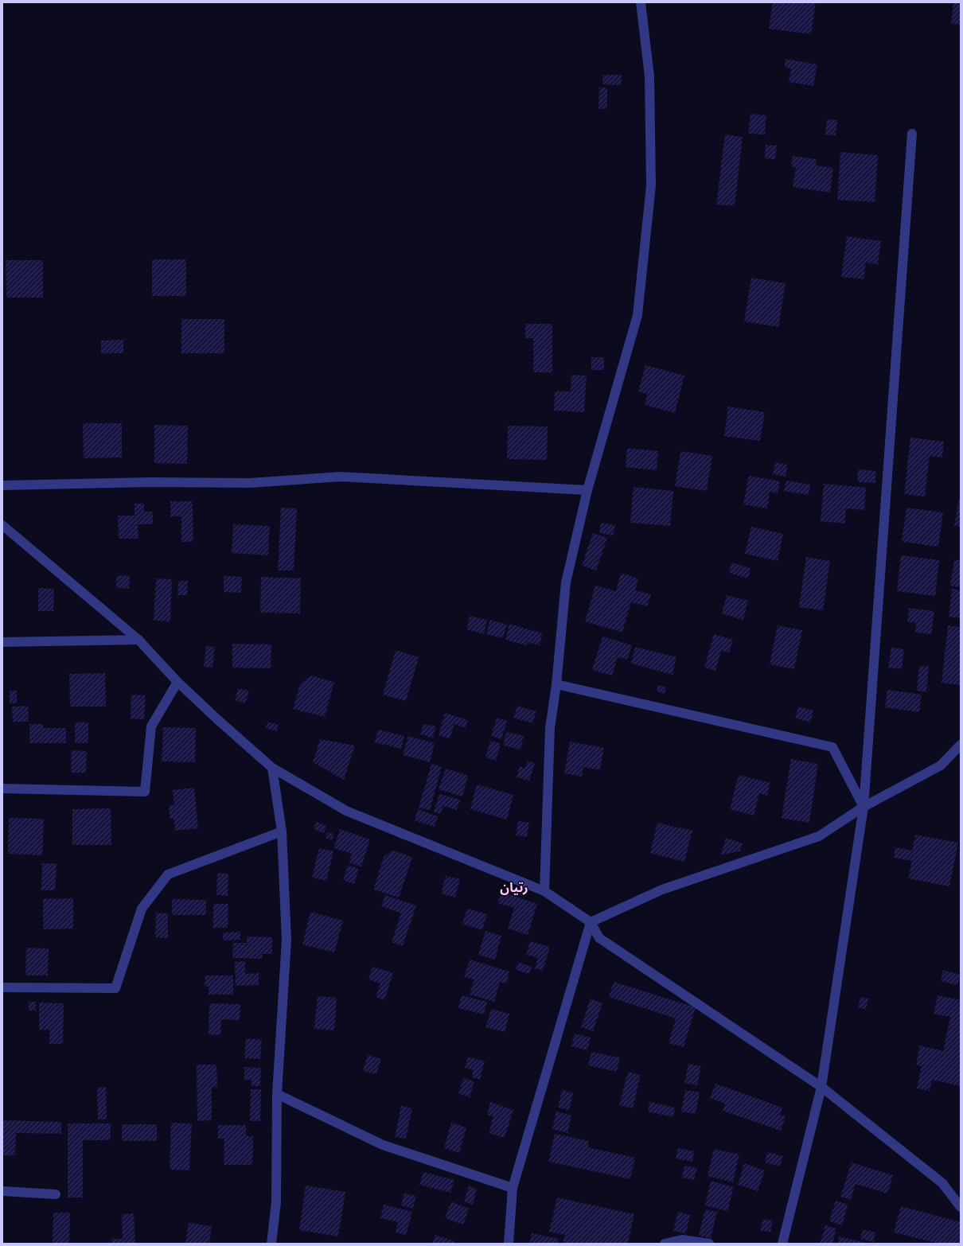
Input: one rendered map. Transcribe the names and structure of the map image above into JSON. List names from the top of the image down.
{
  "districts": ["رتيان"]
}
